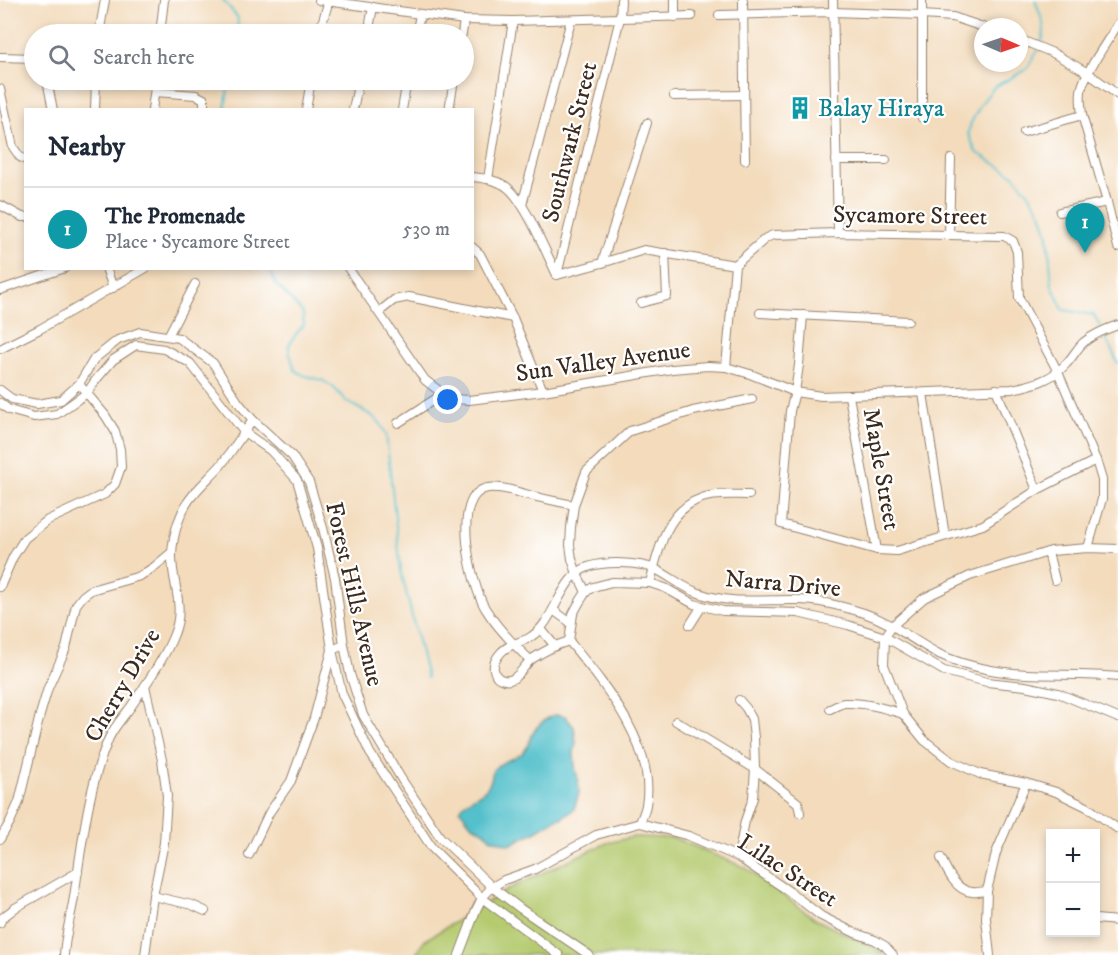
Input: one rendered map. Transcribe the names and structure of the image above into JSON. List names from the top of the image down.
{
  "streets": {
    "street": [
      "Southwark Street",
      "Sycamore Street",
      "Sun Valley Avenue",
      "Maple Street",
      "Narra Drive",
      "Forest Hills Avenue",
      "Cherry Drive",
      "Lilac Street"
    ]
  },
  "crossings": [
    ["Sycamore Street", "Sun Valley Avenue"],
    ["Sun Valley Avenue", "Maple Street"],
    ["Forest Hills Avenue", "Cherry Drive"]
  ],
  "places": {
    "building": ["Balay Hiraya"]
  },
  "north": "right",
  "page": {
    "search": "Search here",
    "heading": "Nearby",
    "list": [
      {
        "mark": "1",
        "name": "The Promenade",
        "note": "Place · Sycamore Street",
        "value": "530 m"
      }
    ],
    "pins": "1",
    "map_buttons": ["+", "−"]
  }
}
